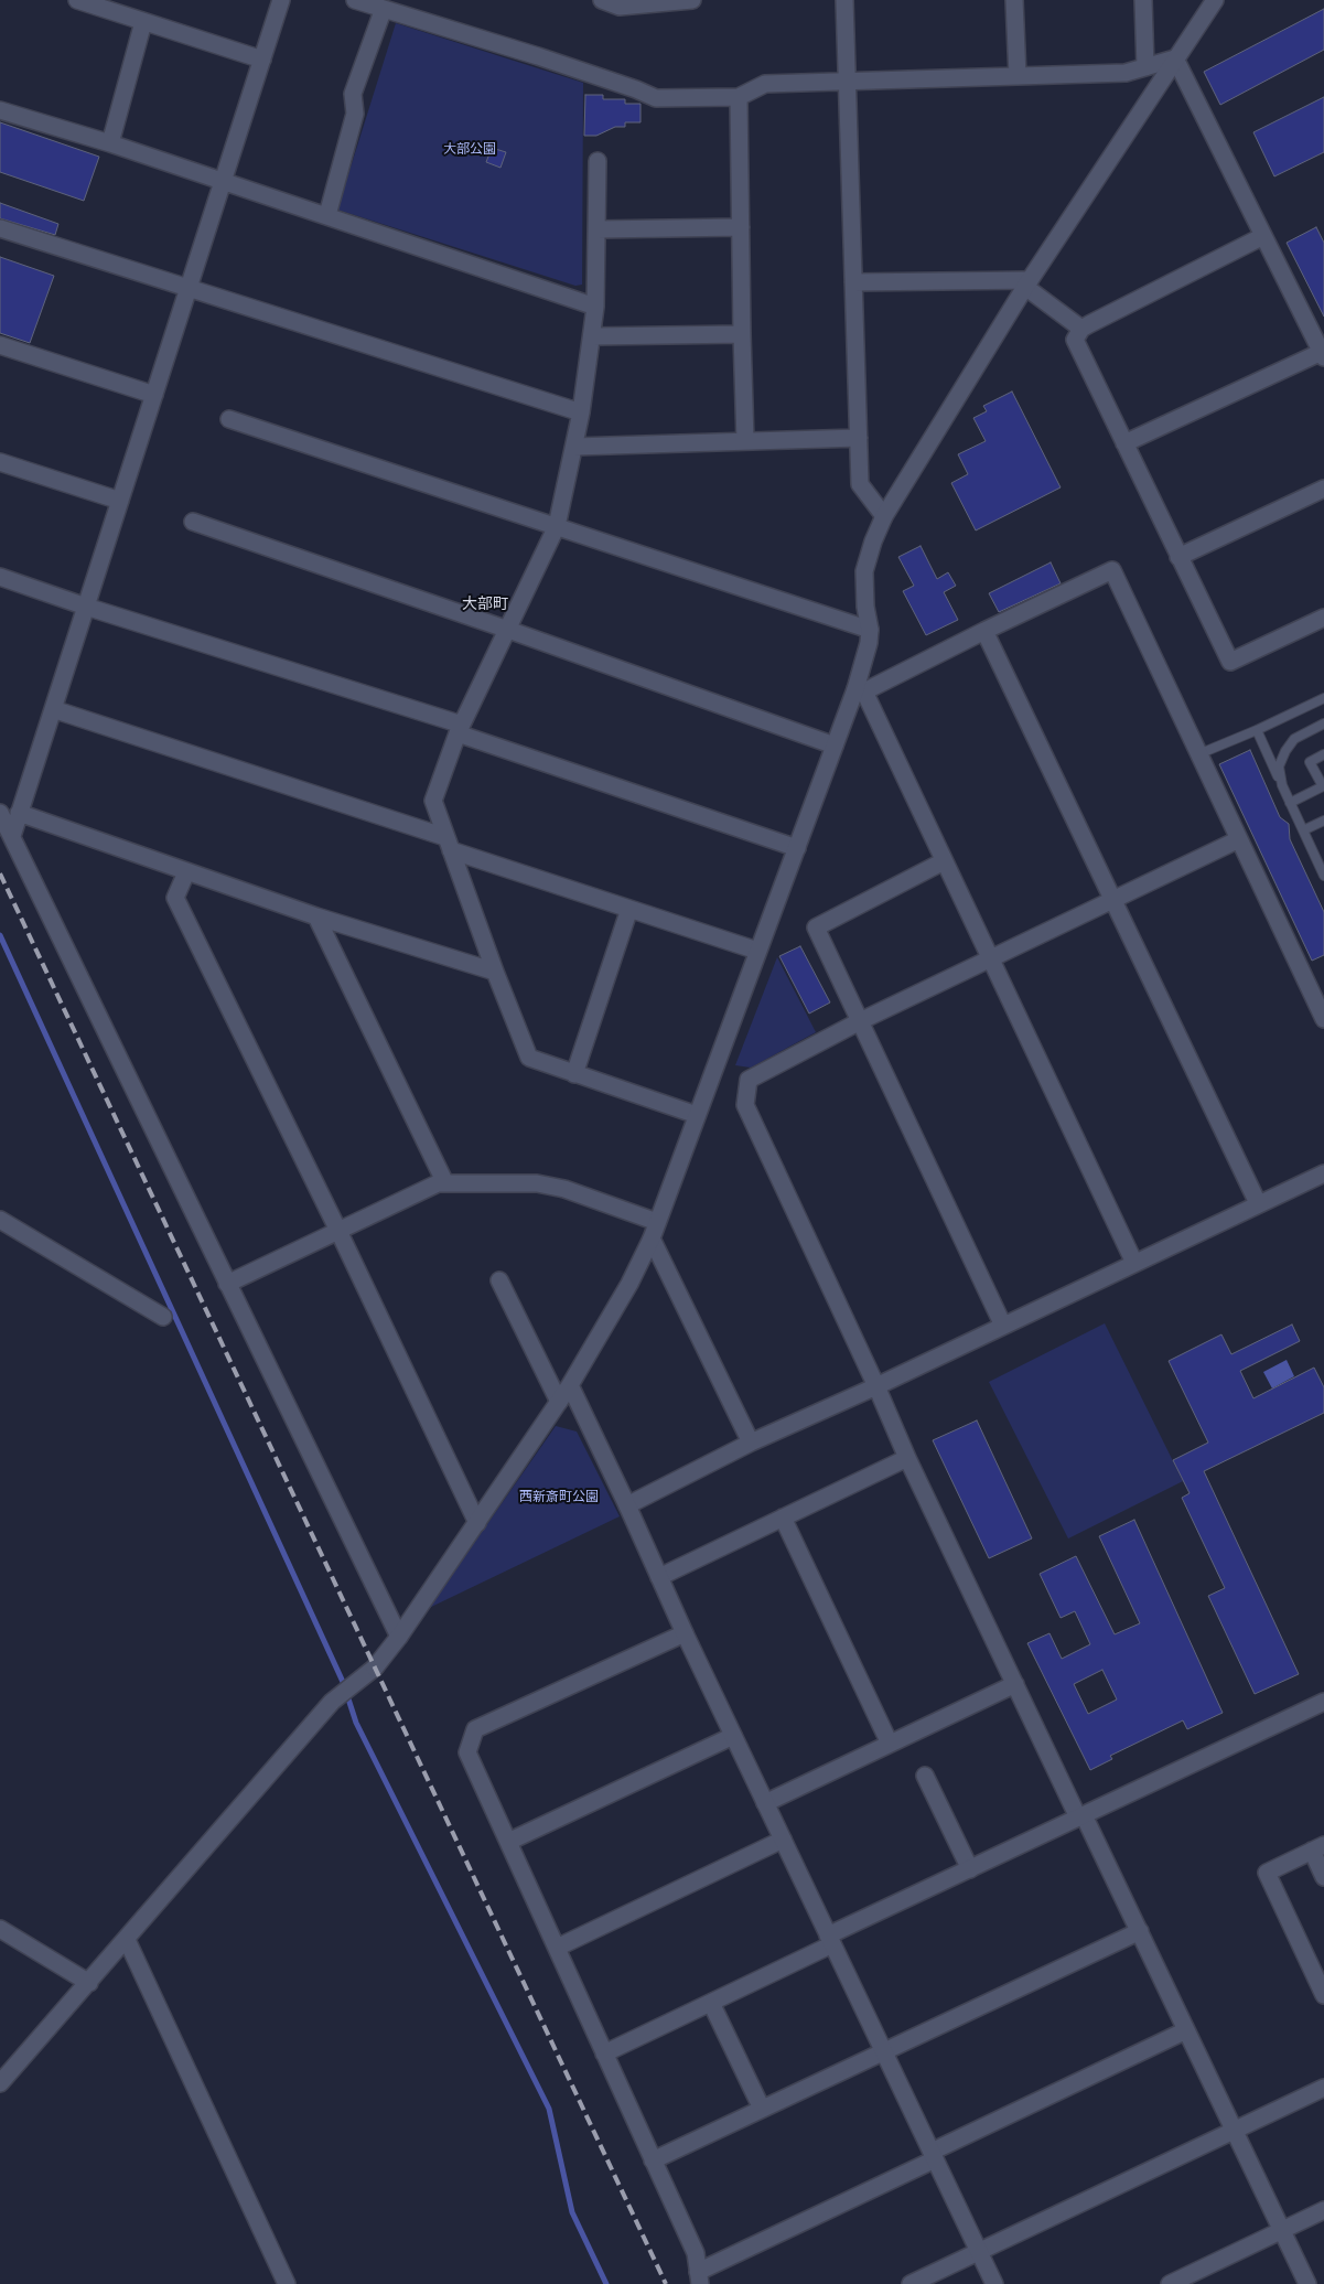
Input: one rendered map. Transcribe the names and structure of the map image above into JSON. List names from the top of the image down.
{
  "districts": ["大部町"],
  "parks": ["大部公園", "西新斎町公園"]
}
